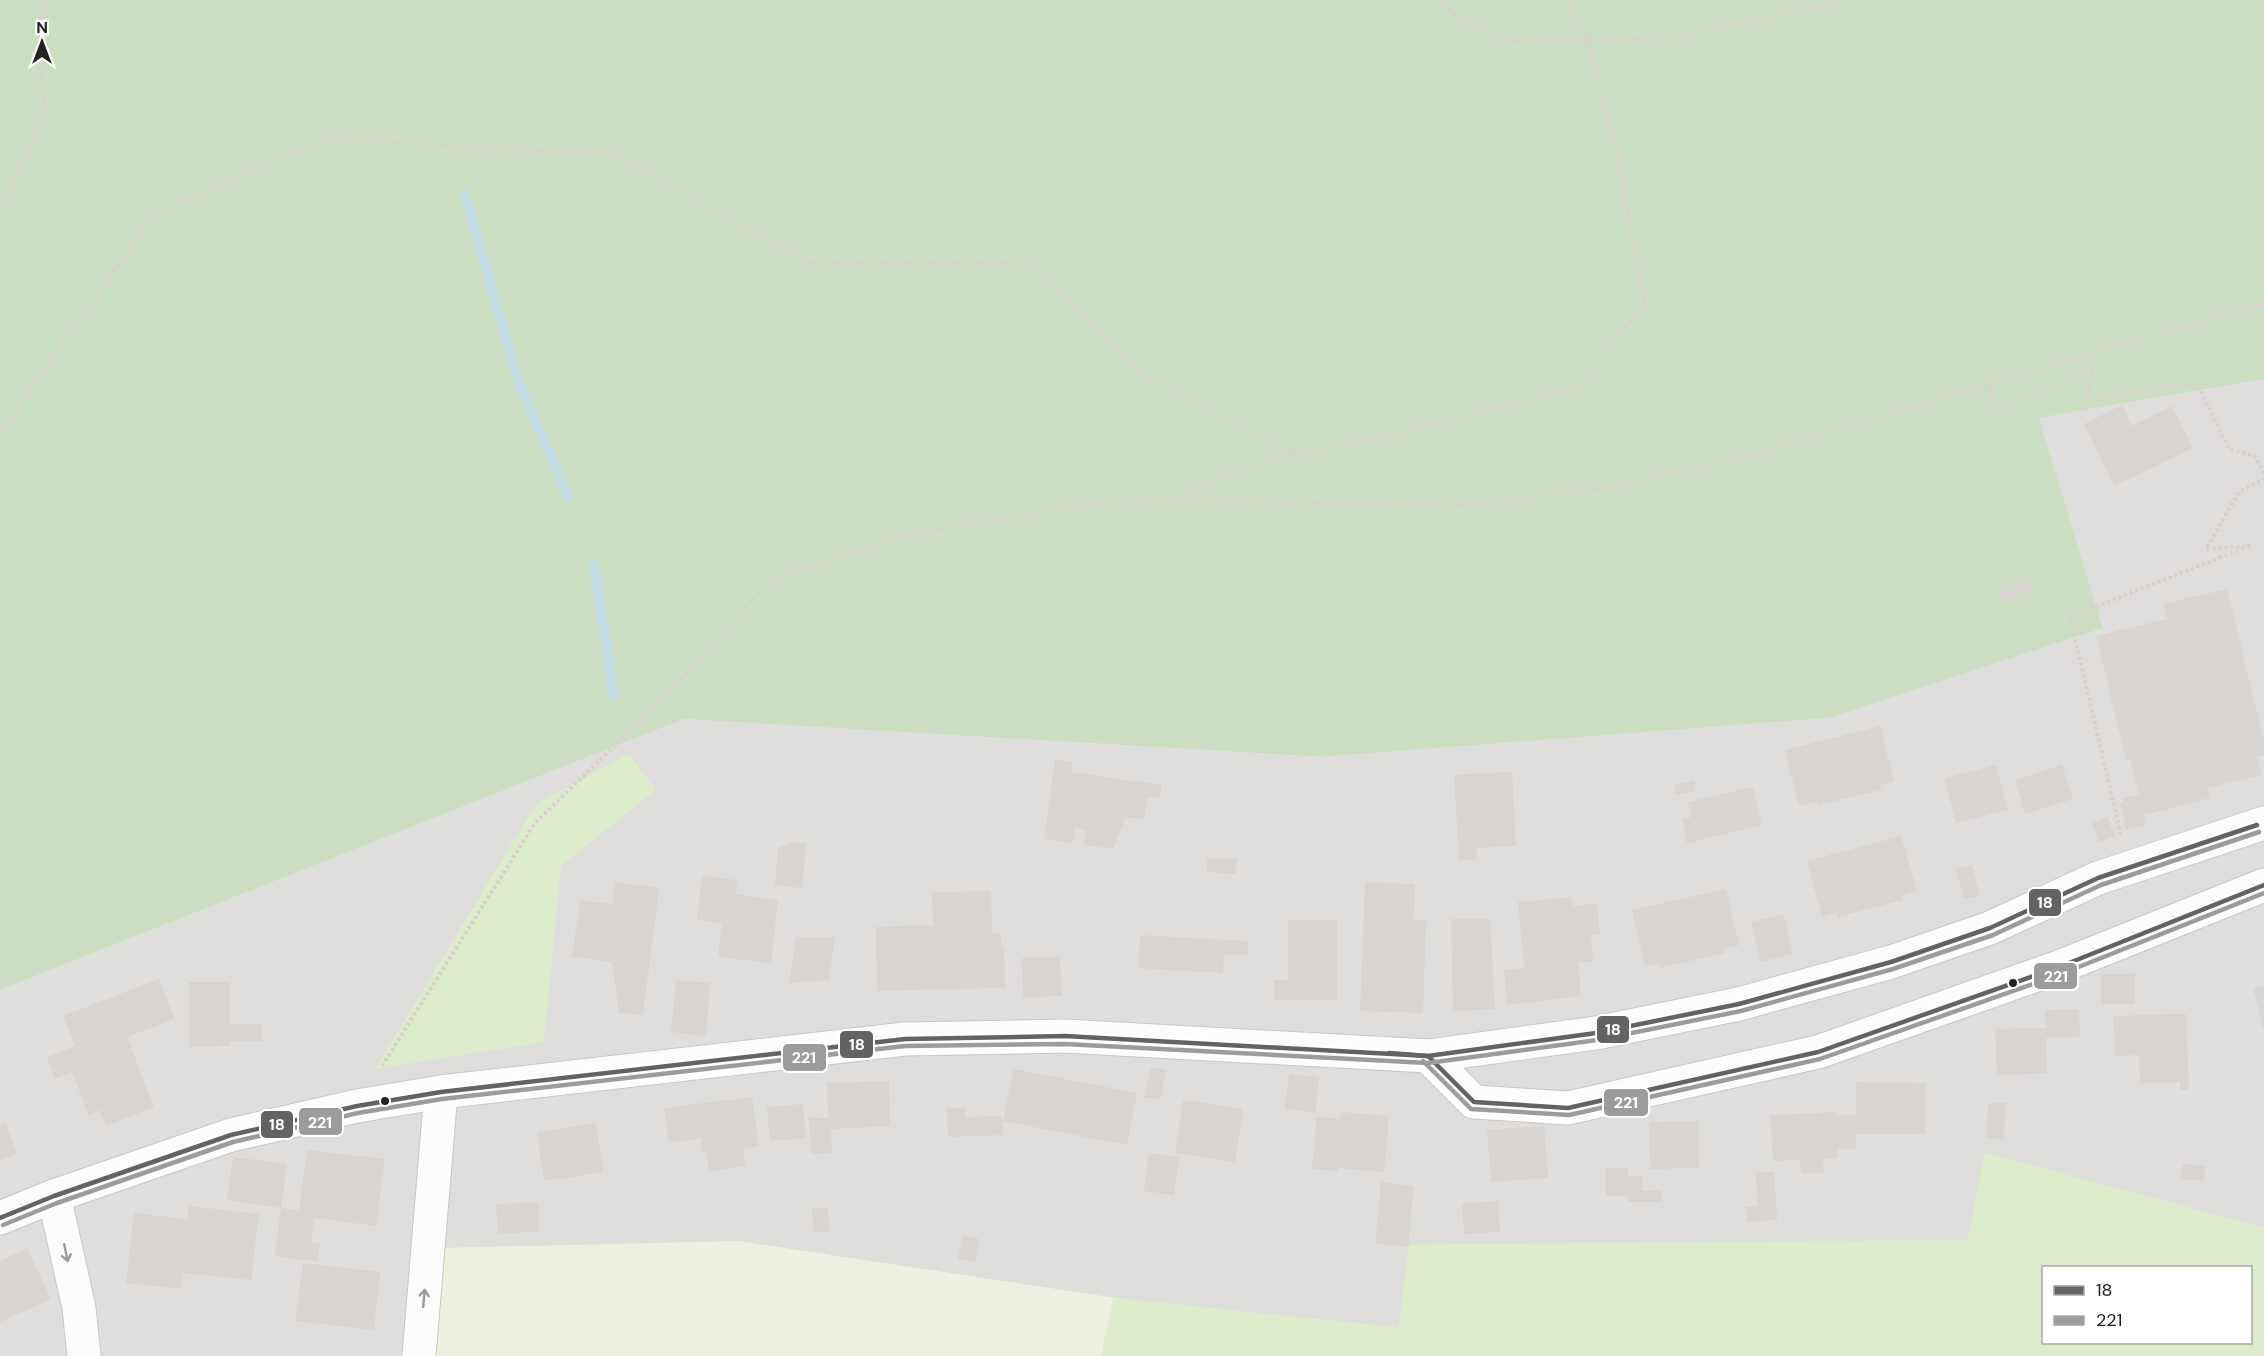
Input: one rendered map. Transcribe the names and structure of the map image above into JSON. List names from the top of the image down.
{
  "lines": ["transit line 18", "transit line 221"],
  "legend": ["18", "221"],
  "north": "top"
}
